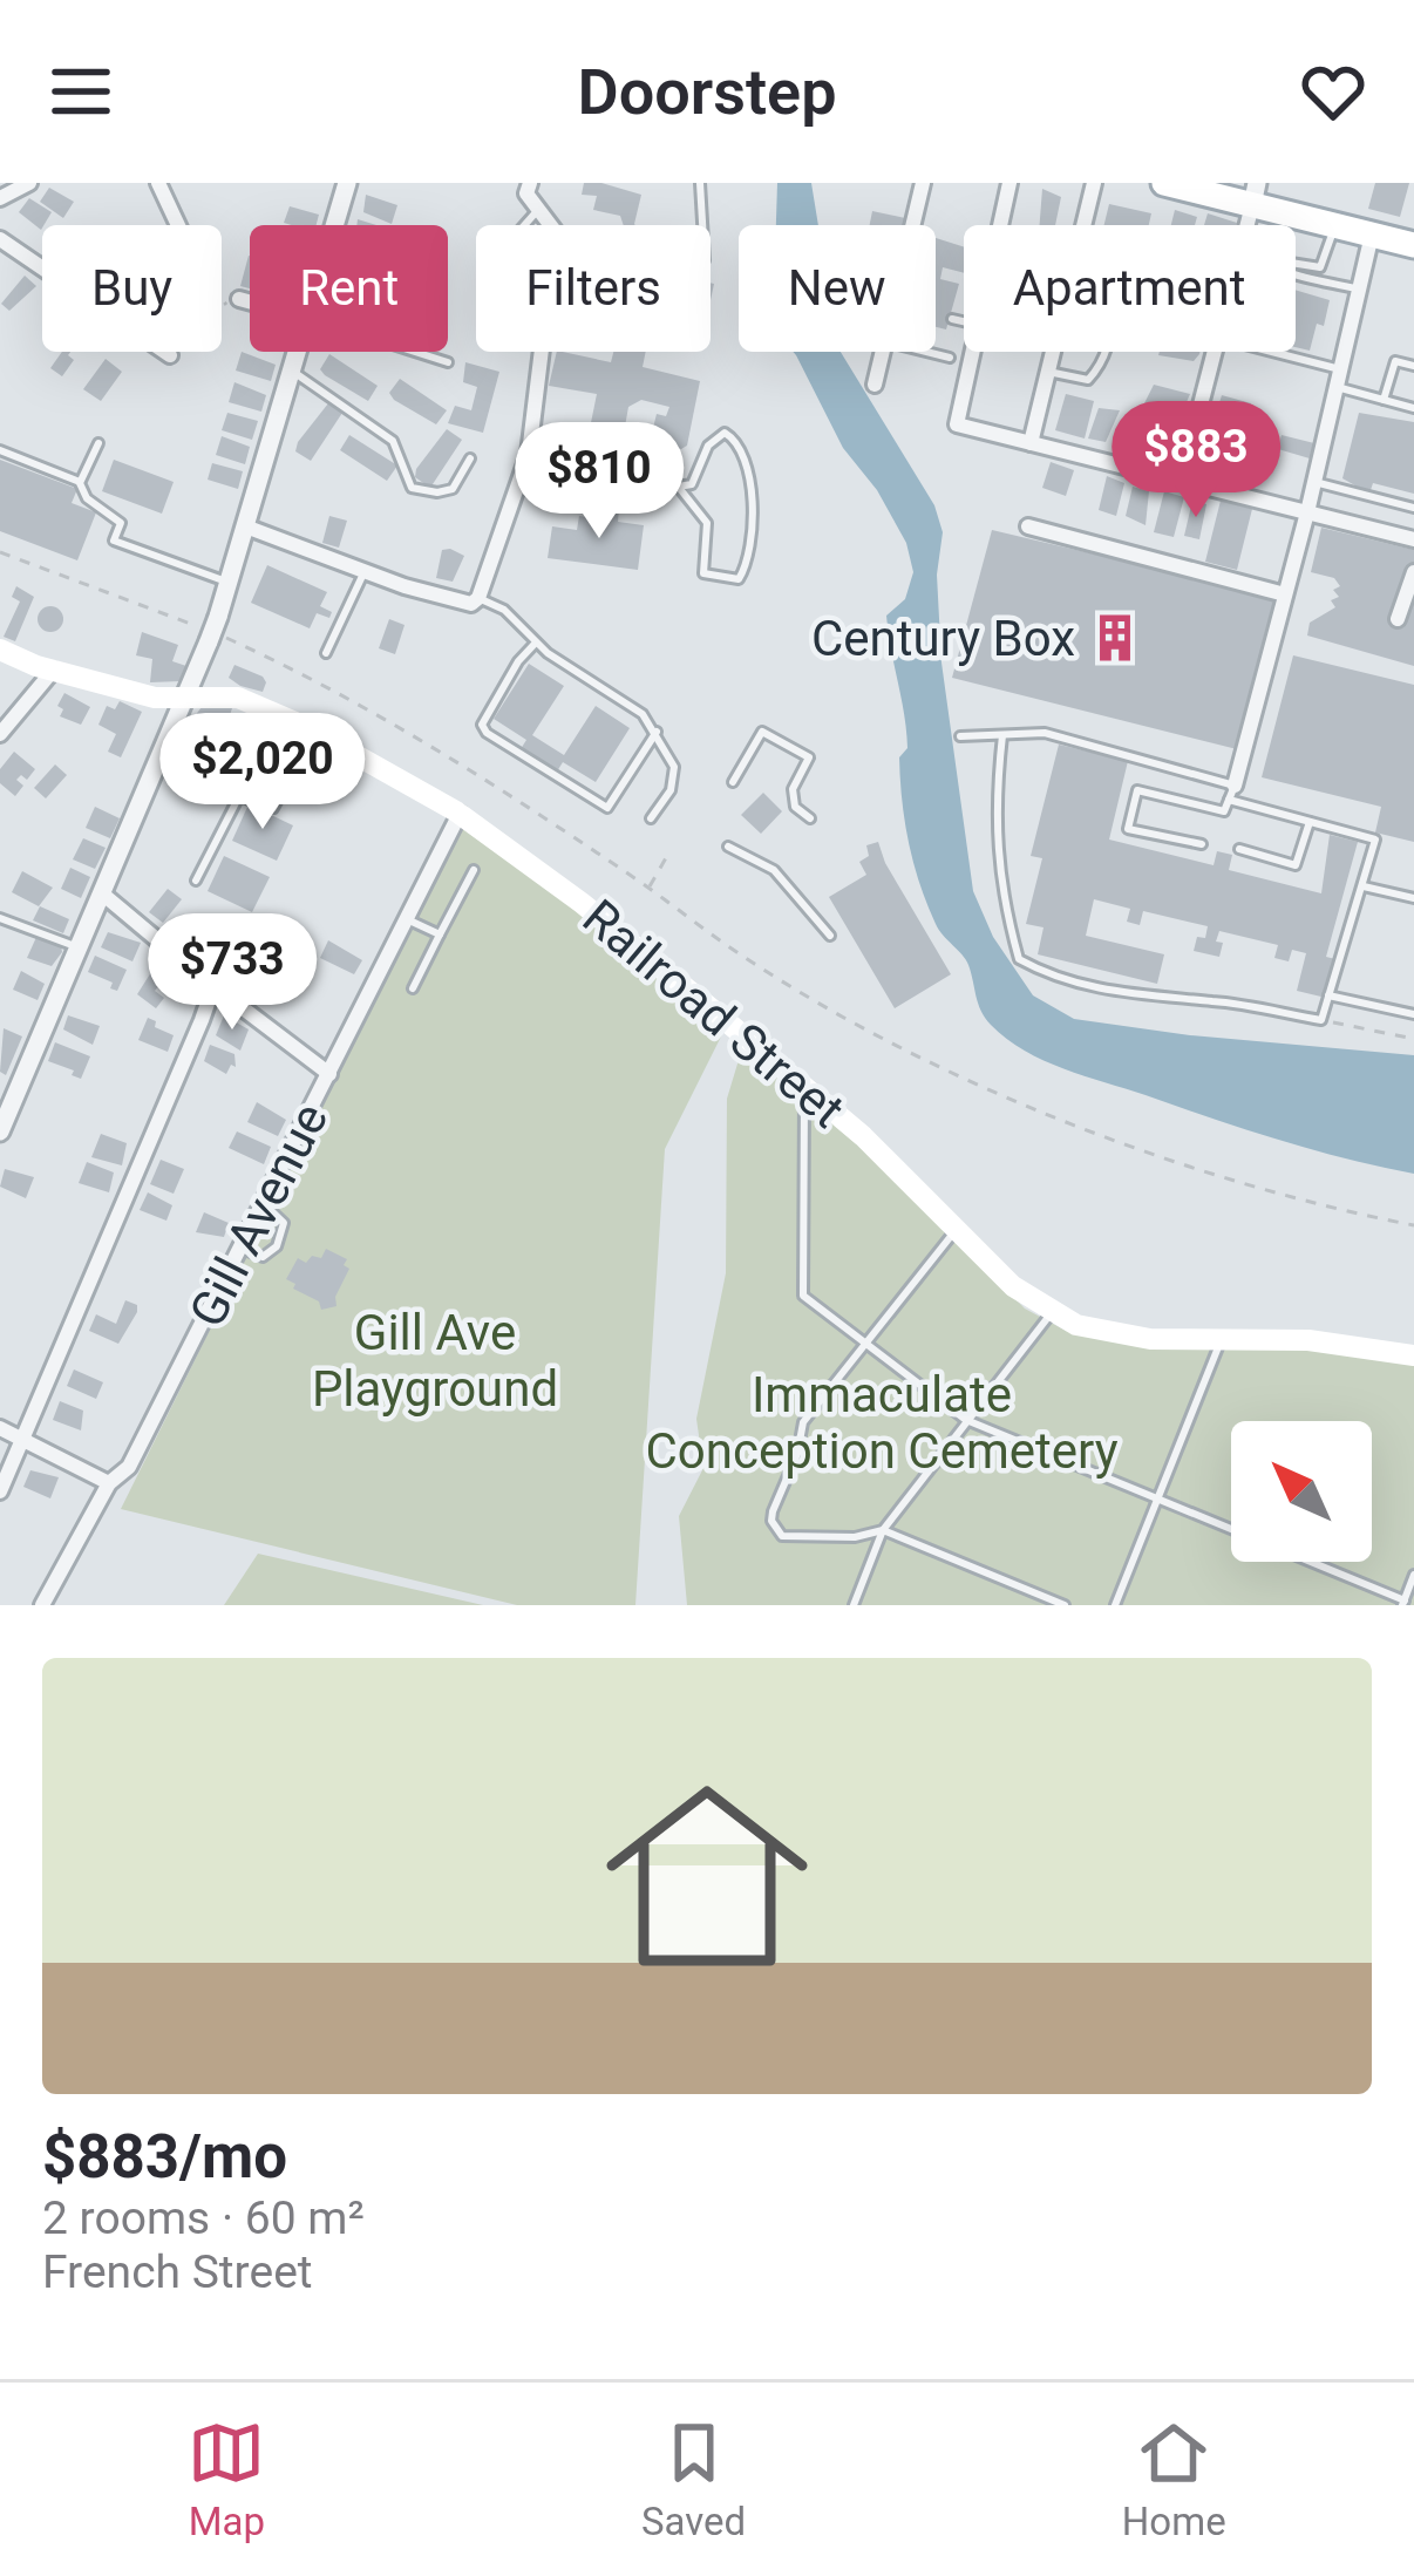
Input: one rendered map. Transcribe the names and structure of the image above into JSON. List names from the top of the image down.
{
  "streets": {
    "main road": ["Railroad Street"],
    "street": ["Gill Avenue"]
  },
  "crossings": [
    ["Railroad Street", "Gill Avenue"]
  ],
  "parks": ["Gill Ave Playground", "Immaculate Conception Cemetery"],
  "places": {
    "building": ["Century Box"]
  },
  "north": "top left",
  "page": {
    "header": "Doorstep",
    "chip": [
      "Buy",
      "Rent",
      "Filters",
      "New",
      "Apartment"
    ],
    "price": [
      "$883",
      "$810",
      "$2,020",
      "$733"
    ],
    "list": [
      {
        "name": "$883/mo",
        "note": "2 rooms · 60 m² · French Street"
      }
    ],
    "tabs": ["Map", "Saved", "Home"]
  }
}
